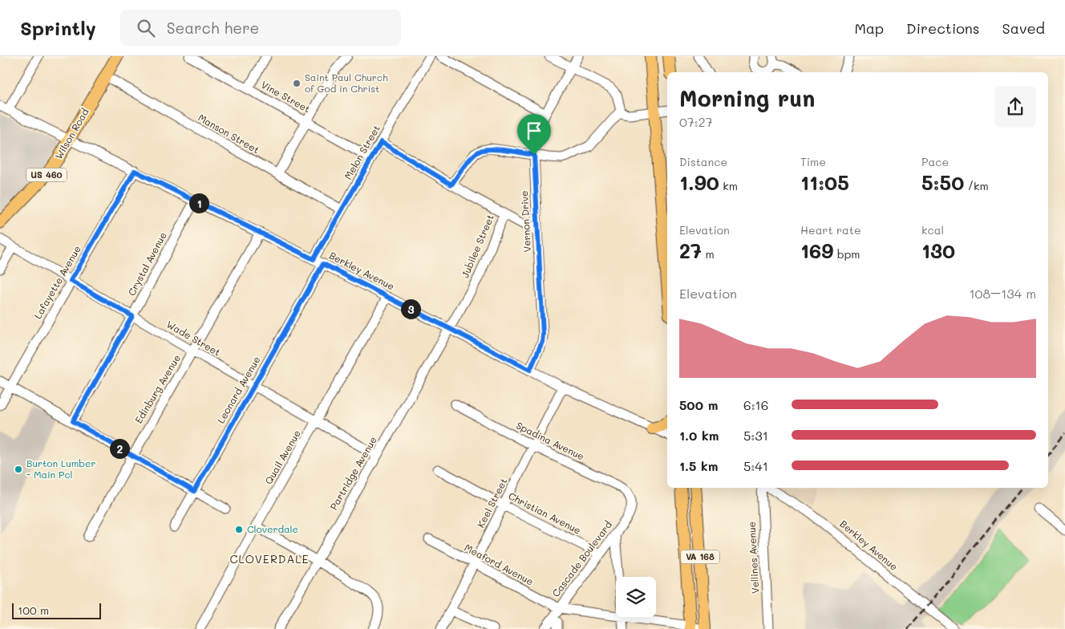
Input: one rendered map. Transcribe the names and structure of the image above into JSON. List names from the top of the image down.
{
  "streets": {
    "main road": ["Wilson Road", "US 460", "VA 168"],
    "street": [
      "Vine Street",
      "Manson Street",
      "Melon Street",
      "Vernon Drive",
      "Jubilee Street",
      "Crystal Avenue",
      "Berkley Avenue",
      "Lafayette Avenue",
      "Wade Street",
      "Edinburg Avenue",
      "Leonard Avenue",
      "Spadina Avenue",
      "Quail Avenue",
      "Partridge Avenue",
      "Keel Street",
      "Christian Avenue",
      "Vellines Avenue",
      "Cascade Boulevard",
      "Meaford Avenue"
    ]
  },
  "crossings": [
    ["Vine Street", "Melon Street"],
    ["Wilson Road", "Manson Street"],
    ["Wilson Road", "Berkley Avenue"],
    ["Manson Street", "Melon Street"],
    ["Melon Street", "Berkley Avenue"],
    ["Vernon Drive", "Berkley Avenue"],
    ["Jubilee Street", "Berkley Avenue"],
    ["Jubilee Street", "Partridge Avenue"],
    ["Crystal Avenue", "Berkley Avenue"],
    ["Crystal Avenue", "Wade Street"],
    ["Berkley Avenue", "Lafayette Avenue"],
    ["Berkley Avenue", "Edinburg Avenue"],
    ["Berkley Avenue", "Leonard Avenue"],
    ["Berkley Avenue", "Quail Avenue"],
    ["Berkley Avenue", "Partridge Avenue"],
    ["Berkley Avenue", "Keel Street"],
    ["Lafayette Avenue", "Wade Street"],
    ["Wade Street", "Edinburg Avenue"],
    ["Wade Street", "Leonard Avenue"],
    ["Wade Street", "Quail Avenue"],
    ["Wade Street", "Partridge Avenue"],
    ["Spadina Avenue", "Keel Street"],
    ["Spadina Avenue", "Cascade Boulevard"],
    ["Keel Street", "Christian Avenue"],
    ["Keel Street", "Meaford Avenue"],
    ["Christian Avenue", "Cascade Boulevard"],
    ["VA 168", "Meaford Avenue"],
    ["Cascade Boulevard", "Meaford Avenue"]
  ],
  "districts": ["CLOVERDALE"],
  "places": ["Saint Paul Church of God in Christ", "Burton Lumber - Main Pcl", "Cloverdale"],
  "scale_bar": "100 m",
  "page": {
    "header": "Sprintly",
    "search": "Search here",
    "nav": ["Map", "Directions", "Saved"],
    "heading": ["Morning run", "07:27"],
    "stats": [
      ["Distance", "1.90 km"],
      ["Time", "11:05"],
      ["Pace", "5:50 /km"],
      ["Elevation", "27 m"],
      ["Heart rate", "169 bpm"],
      ["kcal", "130"]
    ],
    "pins": ["1", "3", "2"],
    "chart": ["Elevation", "108–134 m"],
    "list": [
      {
        "name": "500 m",
        "note": "6:16"
      },
      {
        "name": "1.0 km",
        "note": "5:31"
      },
      {
        "name": "1.5 km",
        "note": "5:41"
      }
    ],
    "scale": "100 m"
  }
}
